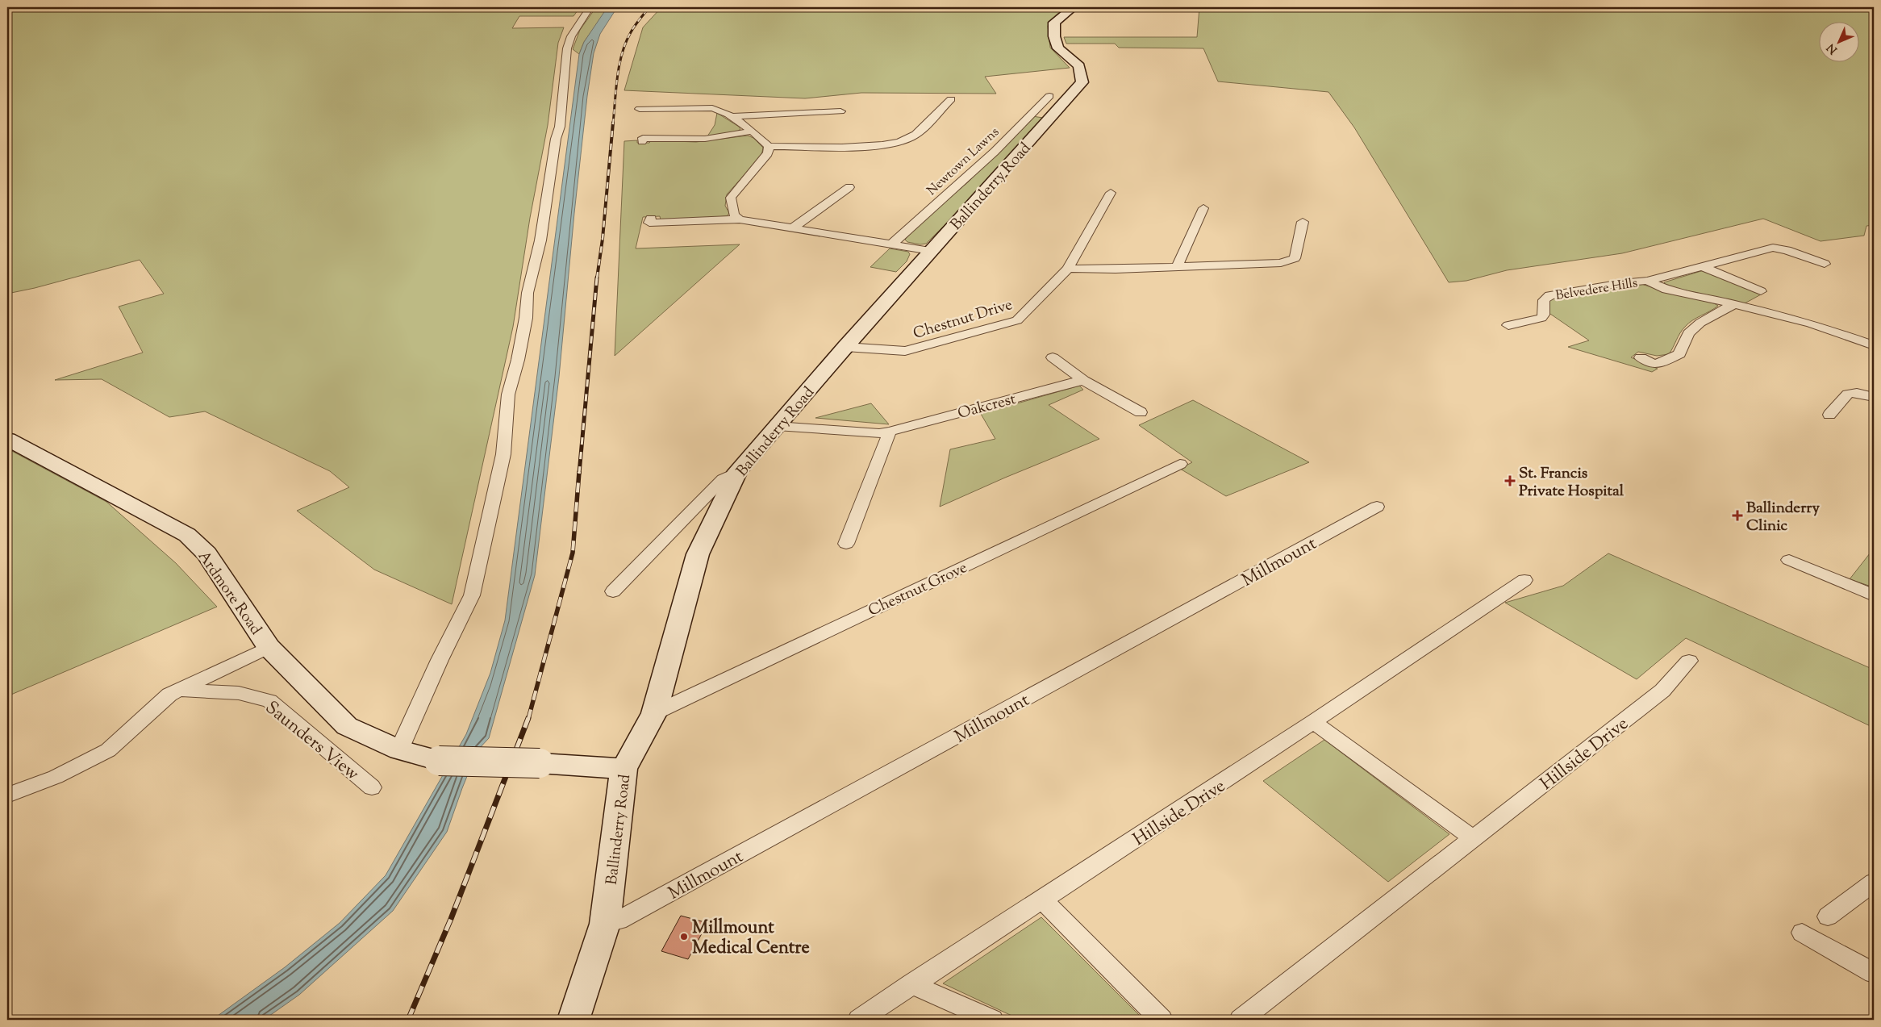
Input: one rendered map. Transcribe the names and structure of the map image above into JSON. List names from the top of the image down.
{
  "streets": {
    "street": [
      "Newtown Lawns",
      "Ballinderry Road",
      "Belvedere Hills",
      "Chestnut Drive",
      "Oakcrest",
      "Millmount",
      "Chestnut Grove",
      "Ardmore Road",
      "Saunders View",
      "Hillside Drive"
    ]
  },
  "crossings": [
    ["Ballinderry Road", "Chestnut Drive"],
    ["Ballinderry Road", "Oakcrest"],
    ["Ballinderry Road", "Millmount"],
    ["Ballinderry Road", "Chestnut Grove"],
    ["Ballinderry Road", "Ardmore Road"]
  ],
  "places": {
    "health": ["St. Francis Private Hospital", "Ballinderry Clinic"],
    "other": ["Millmount Medical Centre"]
  },
  "north": "bottom left"
}
